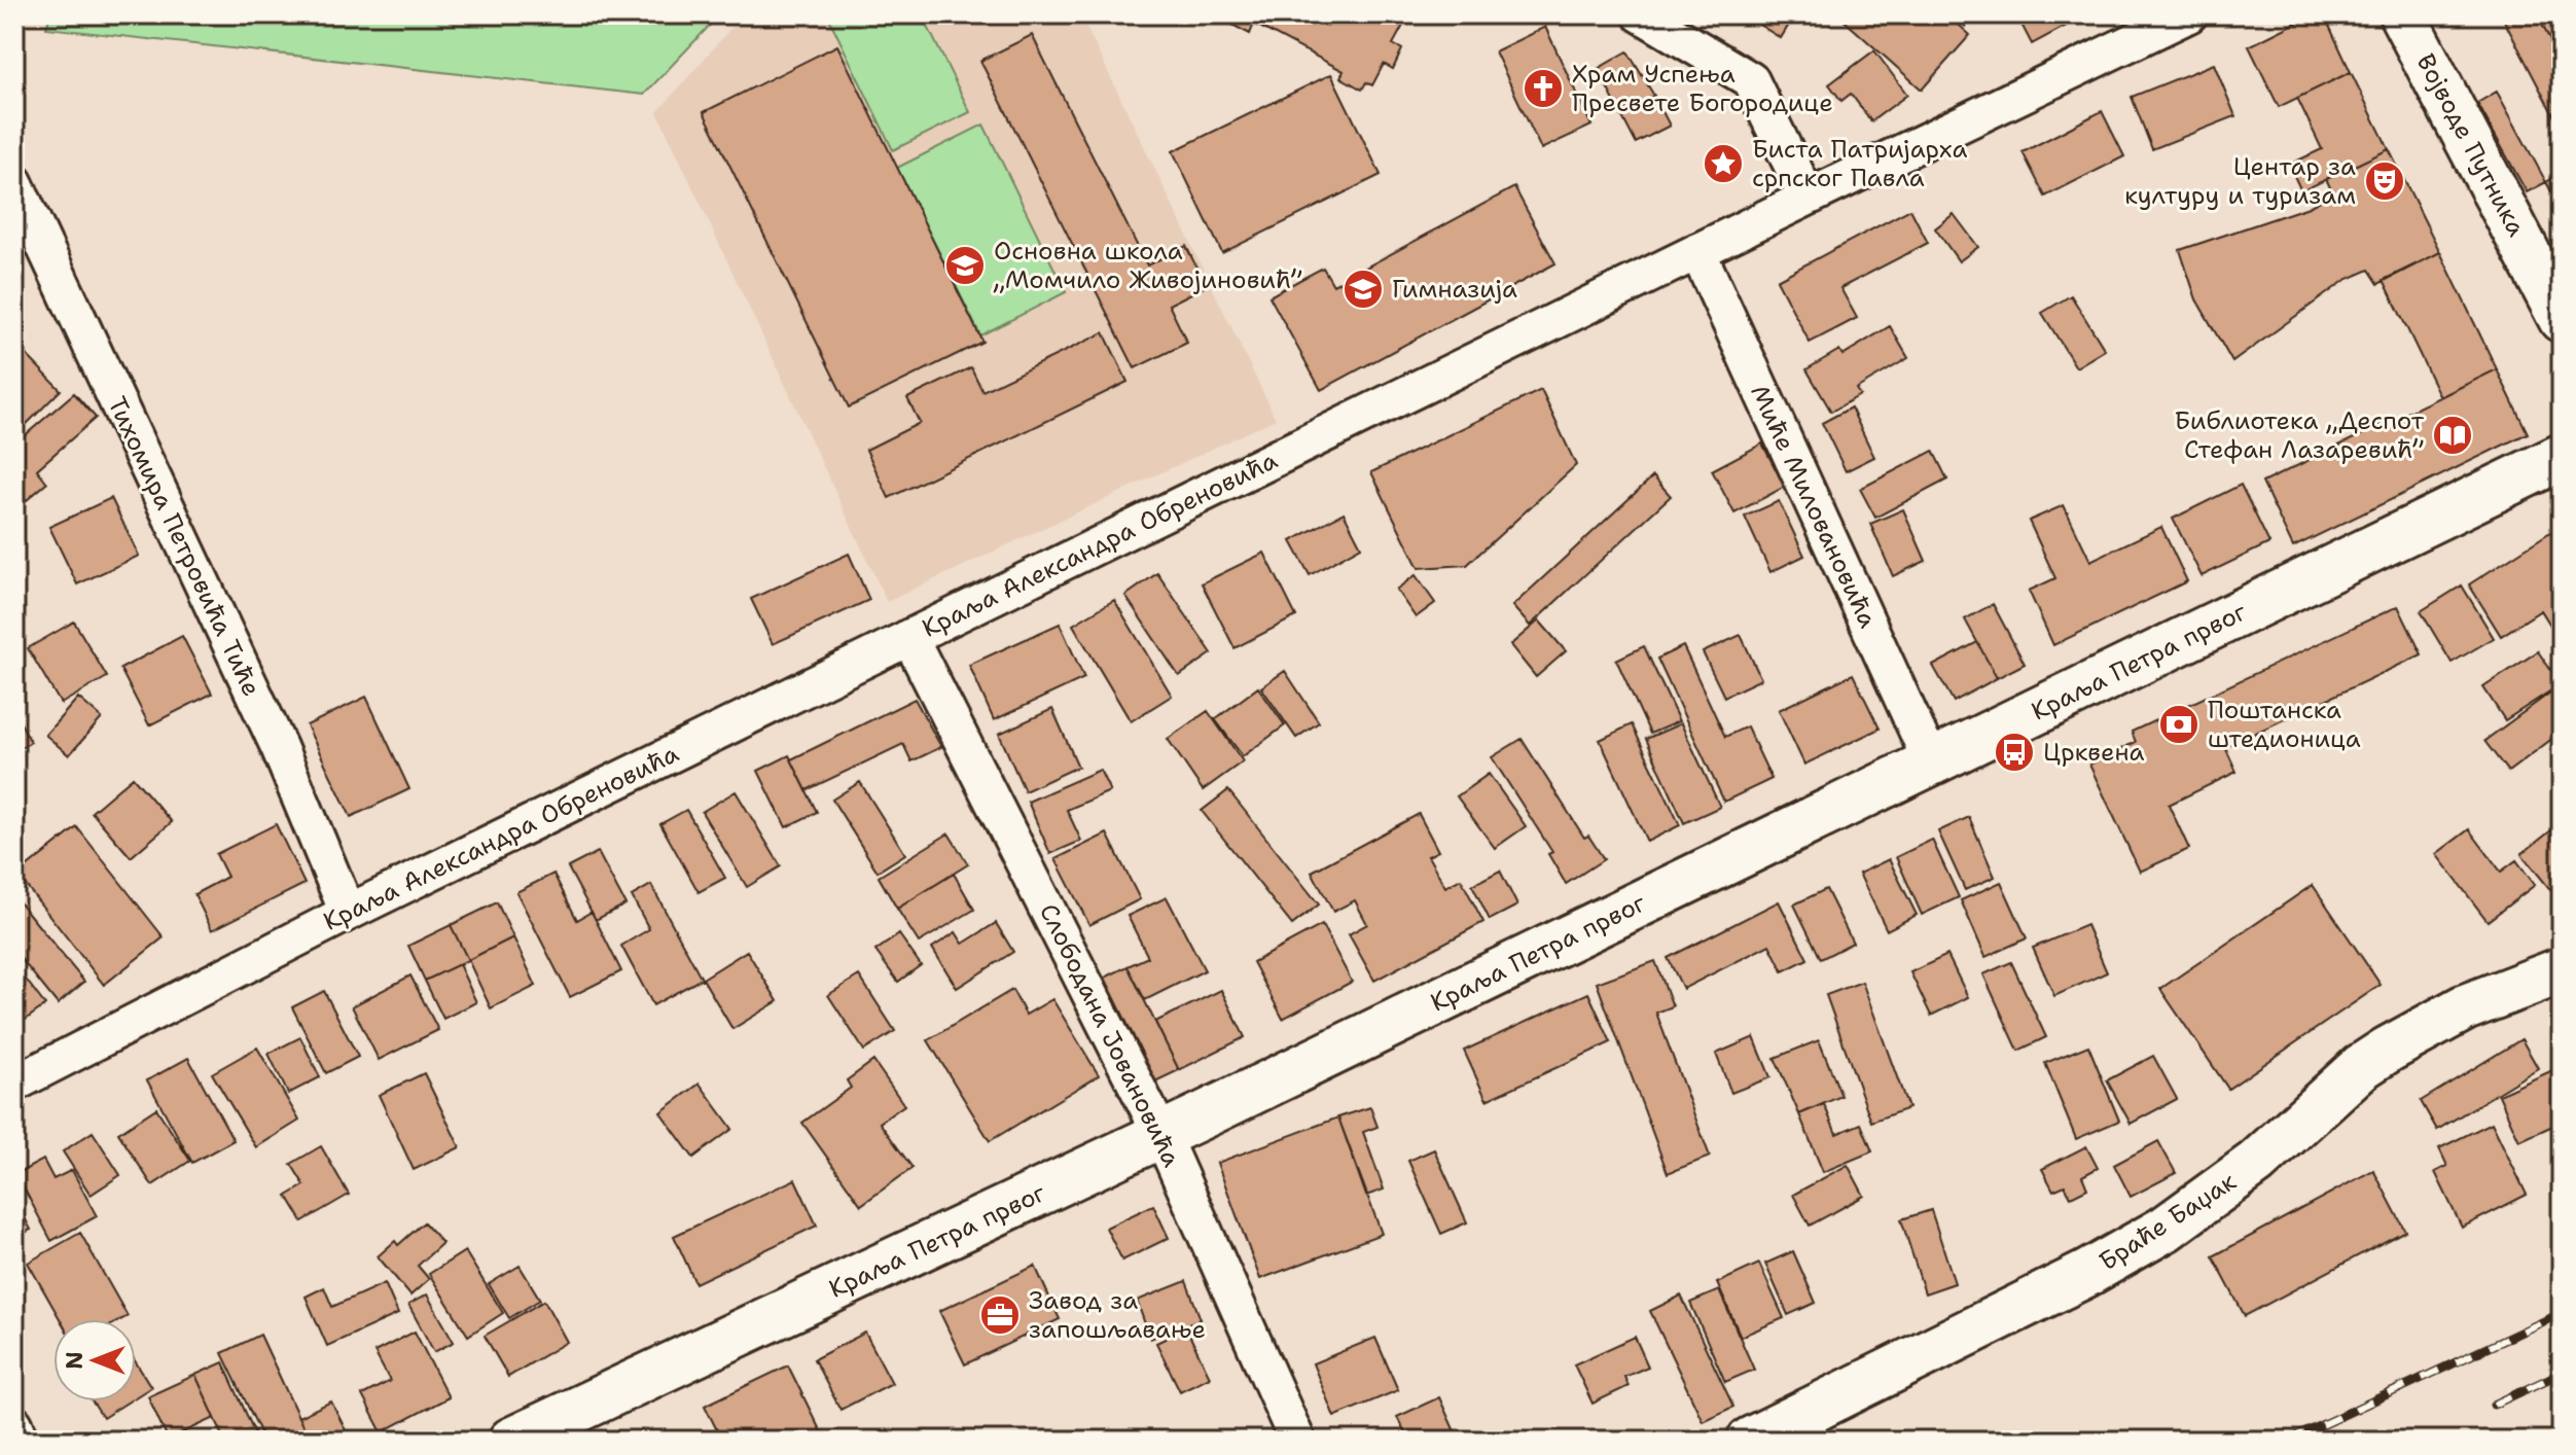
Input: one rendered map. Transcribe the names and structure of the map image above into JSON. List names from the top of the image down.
{
  "streets": {
    "main road": ["Војводе Путника", "Краља Петра првог", "Браће Баџак"],
    "street": [
      "Миће Миловановића",
      "Краља Александра Обреновића",
      "Тихомира Петровића Тиће",
      "Слободана Јовановића"
    ]
  },
  "crossings": [
    ["Миће Миловановића", "Краља Александра Обреновића"],
    ["Миће Миловановића", "Краља Петра првог"],
    ["Краља Александра Обреновића", "Тихомира Петровића Тиће"],
    ["Краља Александра Обреновића", "Слободана Јовановића"],
    ["Краља Петра првог", "Слободана Јовановића"]
  ],
  "places": {
    "church": ["Храм Успења Пресвете Богородице"],
    "place": ["Биста Патријарха српског Павла"],
    "theatre": ["Центар за културу и туризам"],
    "school or university": ["Основна школа „Момчило Живојиновић”", "Гимназија"],
    "library": ["Библиотека „Деспот Стефан Лазаревић”"],
    "bank": ["Поштанска штедионица"],
    "bus stop": ["Црквена"],
    "office": ["Завод за запошљавање"]
  },
  "north": "left"
}
